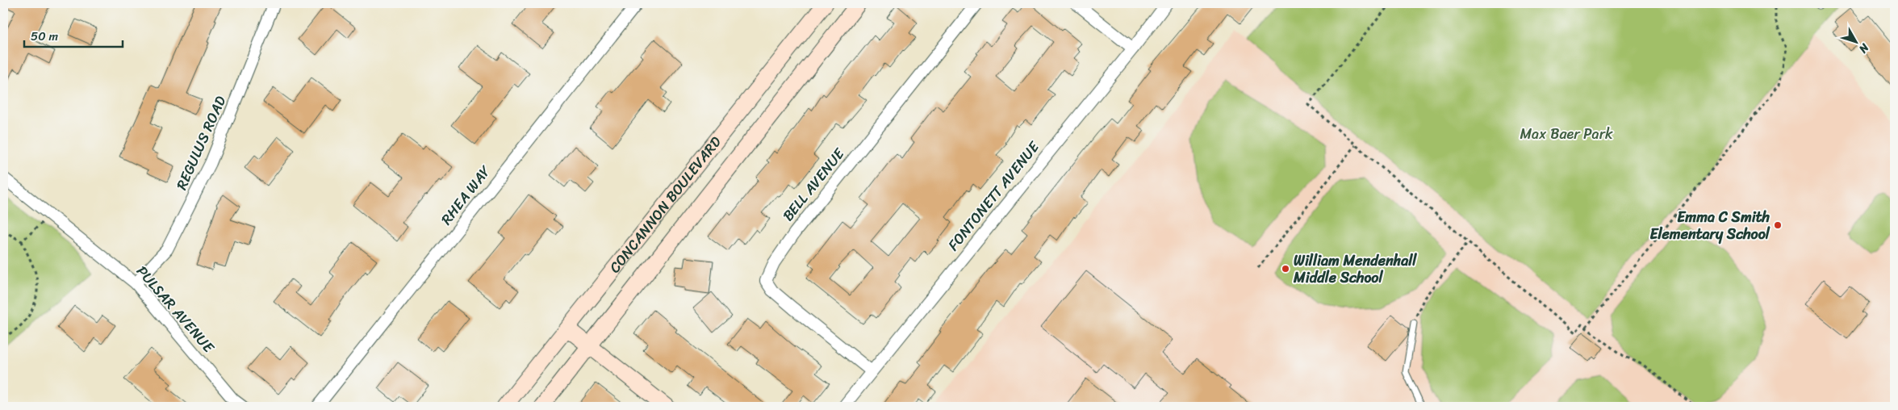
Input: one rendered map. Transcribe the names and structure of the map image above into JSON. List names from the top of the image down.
{
  "streets": {
    "main road": ["CONCANNON BOULEVARD"],
    "street": [
      "REGULUS ROAD",
      "BELL AVENUE",
      "RHEA WAY",
      "FONTONETT AVENUE",
      "PULSAR AVENUE"
    ]
  },
  "crossings": [
    ["REGULUS ROAD", "PULSAR AVENUE"],
    ["BELL AVENUE", "FONTONETT AVENUE"]
  ],
  "parks": ["Max Baer Park"],
  "places": ["Emma C Smith Elementary School", "William Mendenhall Middle School"],
  "scale_bar": "50 m",
  "north": "bottom right"
}
